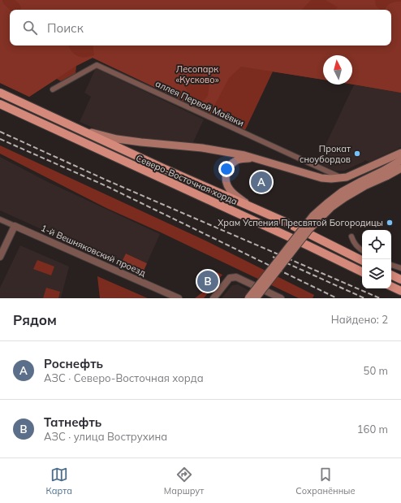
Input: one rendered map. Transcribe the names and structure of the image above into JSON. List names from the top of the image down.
{
  "streets": {
    "main road": ["Северо-Восточная хорда"],
    "street": ["аллея Первой Маёвки", "1-й Вешняковский проезд"]
  },
  "parks": ["Лесопарк «Кусково»"],
  "places": ["Прокат сноубордов", "Храм Успения Пресвятой Богородицы"],
  "north": "top",
  "page": {
    "search": "Поиск",
    "pins": ["A", "B"],
    "heading": ["Рядом", "Найдено: 2"],
    "list": [
      {
        "mark": "A",
        "name": "Роснефть",
        "note": "АЗС · Северо-Восточная хорда",
        "value": "50 m"
      },
      {
        "mark": "B",
        "name": "Татнефть",
        "note": "АЗС · улица Вострухина",
        "value": "160 m"
      }
    ],
    "nav": ["Карта", "Маршрут", "Сохранённые"]
  }
}
